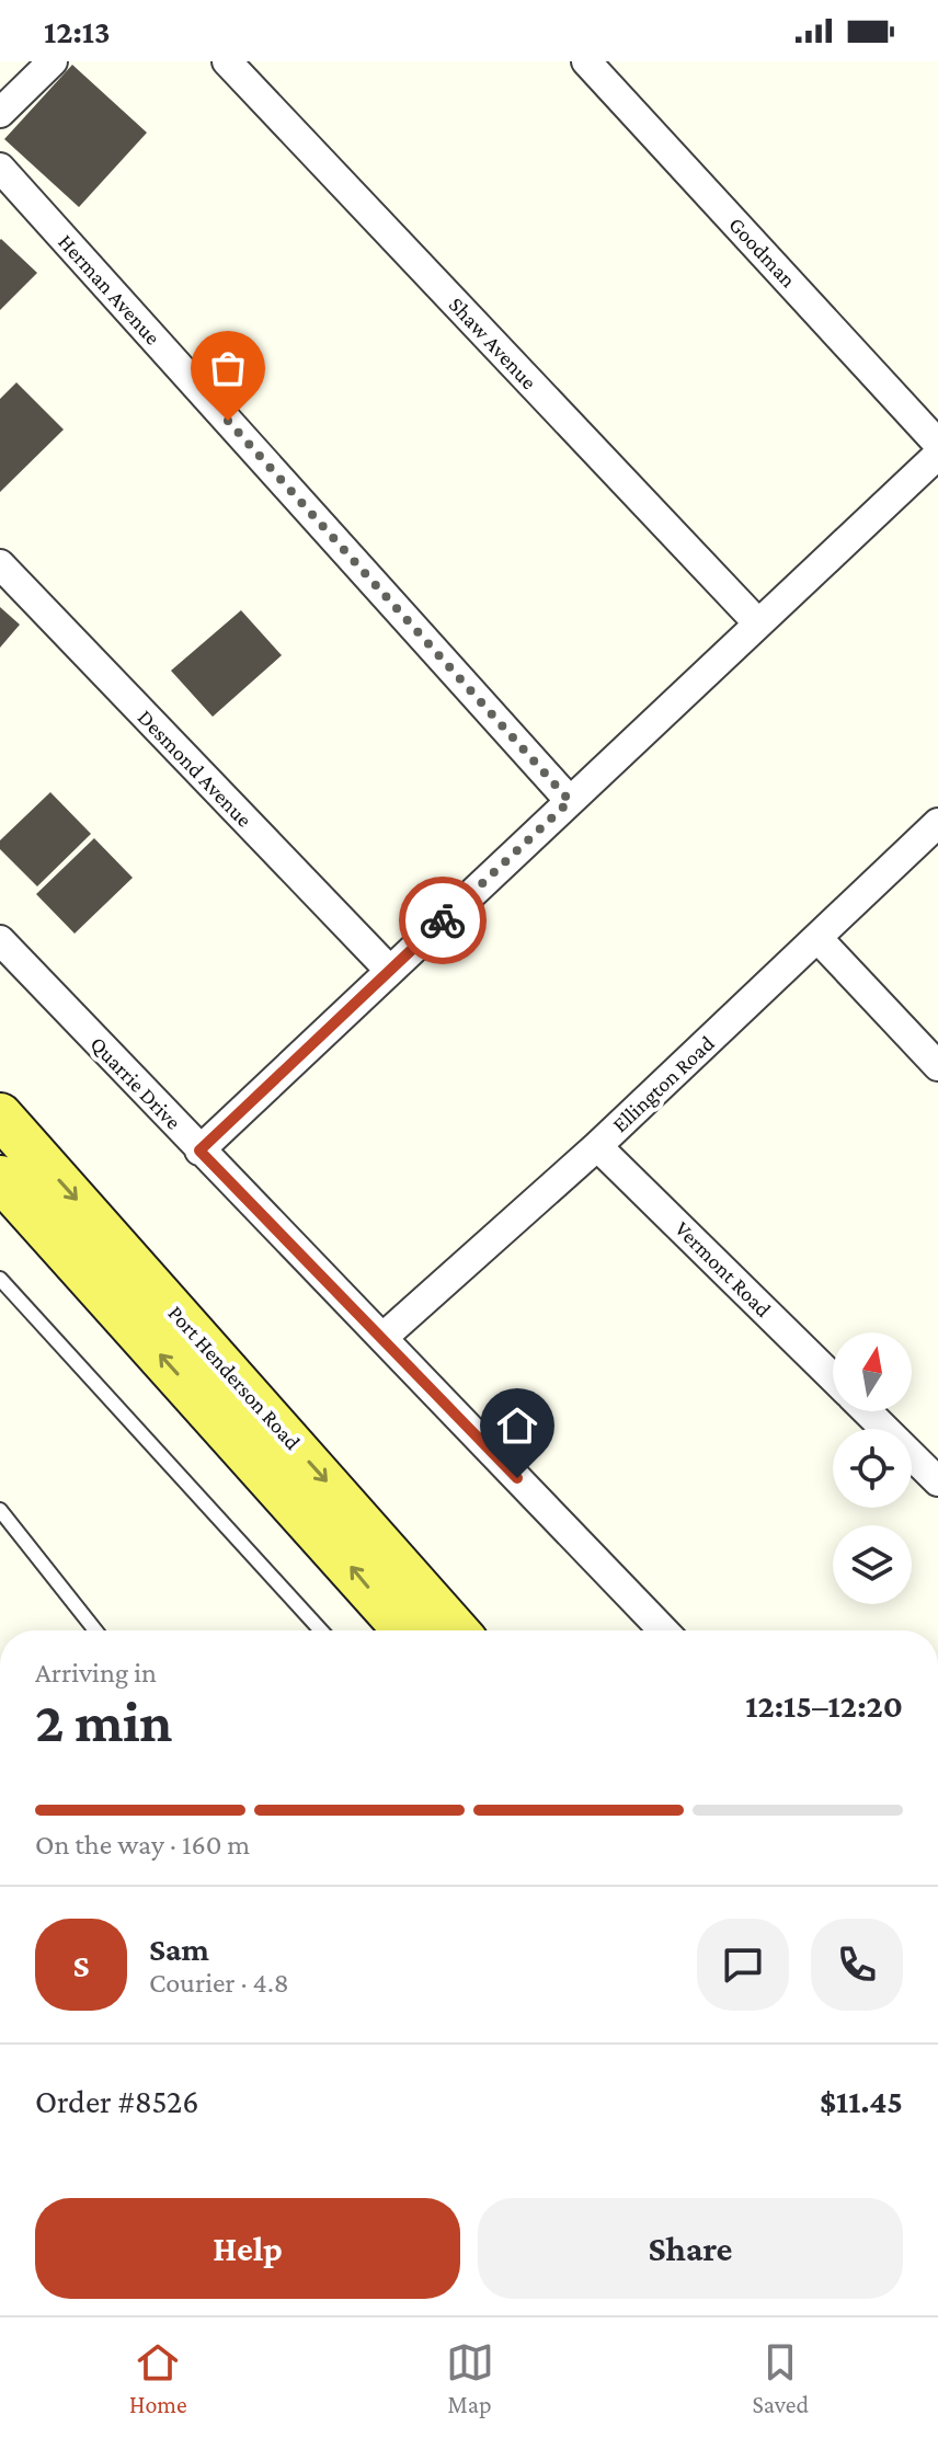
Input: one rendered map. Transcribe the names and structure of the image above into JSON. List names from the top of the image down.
{
  "streets": {
    "main road": ["Port Henderson Road"],
    "street": [
      "Goodman",
      "Herman Avenue",
      "Shaw Avenue",
      "Desmond Avenue",
      "Quarrie Drive",
      "Ellington Road",
      "Vermont Road"
    ]
  },
  "crossings": [
    ["Quarrie Drive", "Ellington Road"],
    ["Ellington Road", "Vermont Road"]
  ],
  "north": "top",
  "page": {
    "status": "12:13",
    "heading": ["2 min", "Arriving in", "12:15–12:20"],
    "panel": [
      "Sam",
      "Courier · 4.8",
      "Order #8526",
      "$11.45"
    ],
    "bar": "On the way · 160 m",
    "round": "S",
    "buttons": ["Help", "Share"],
    "tabs": ["Home", "Map", "Saved"]
  }
}
